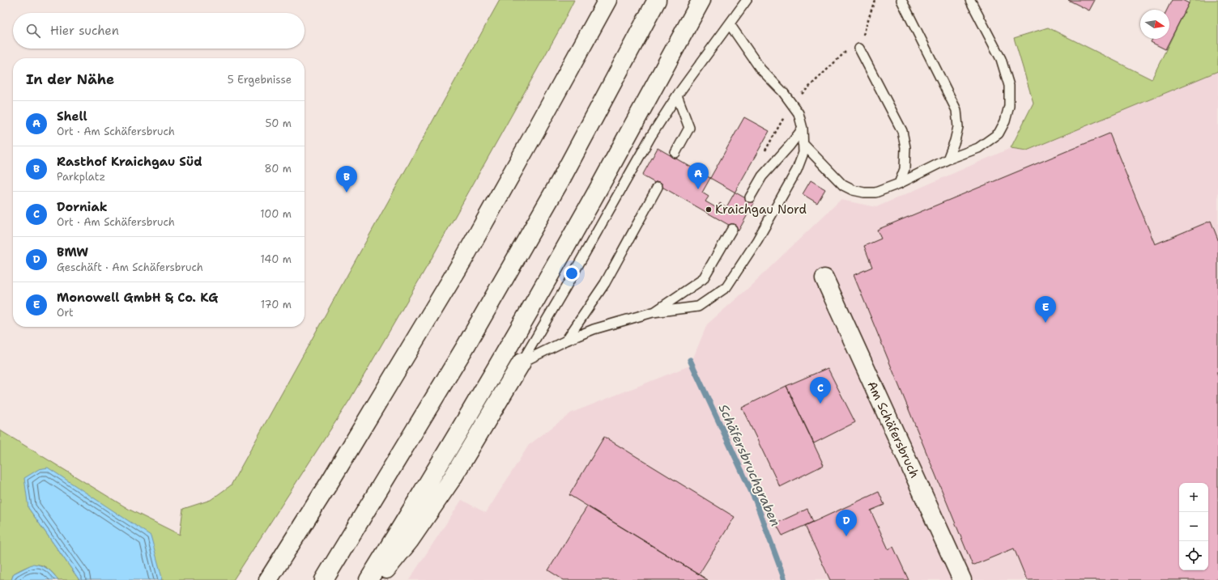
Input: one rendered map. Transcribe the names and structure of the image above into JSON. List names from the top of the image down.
{
  "streets": {
    "main road": ["Am Schäfersbruch"]
  },
  "water": ["Schäfersbruchgraben"],
  "places": ["Kraichgau Nord"],
  "north": "right",
  "page": {
    "search": "Hier suchen",
    "heading": ["In der Nähe", "5 Ergebnisse"],
    "list": [
      {
        "mark": "A",
        "name": "Shell",
        "note": "Ort · Am Schäfersbruch",
        "value": "50 m"
      },
      {
        "mark": "B",
        "name": "Rasthof Kraichgau Süd",
        "note": "Parkplatz",
        "value": "80 m"
      },
      {
        "mark": "C",
        "name": "Dorniak",
        "note": "Ort · Am Schäfersbruch",
        "value": "100 m"
      },
      {
        "mark": "D",
        "name": "BMW",
        "note": "Geschäft · Am Schäfersbruch",
        "value": "140 m"
      },
      {
        "mark": "E",
        "name": "Monowell GmbH & Co. KG",
        "note": "Ort",
        "value": "170 m"
      }
    ],
    "pins": [
      "A",
      "B",
      "E",
      "C",
      "D"
    ],
    "map_buttons": ["+", "−"]
  }
}
